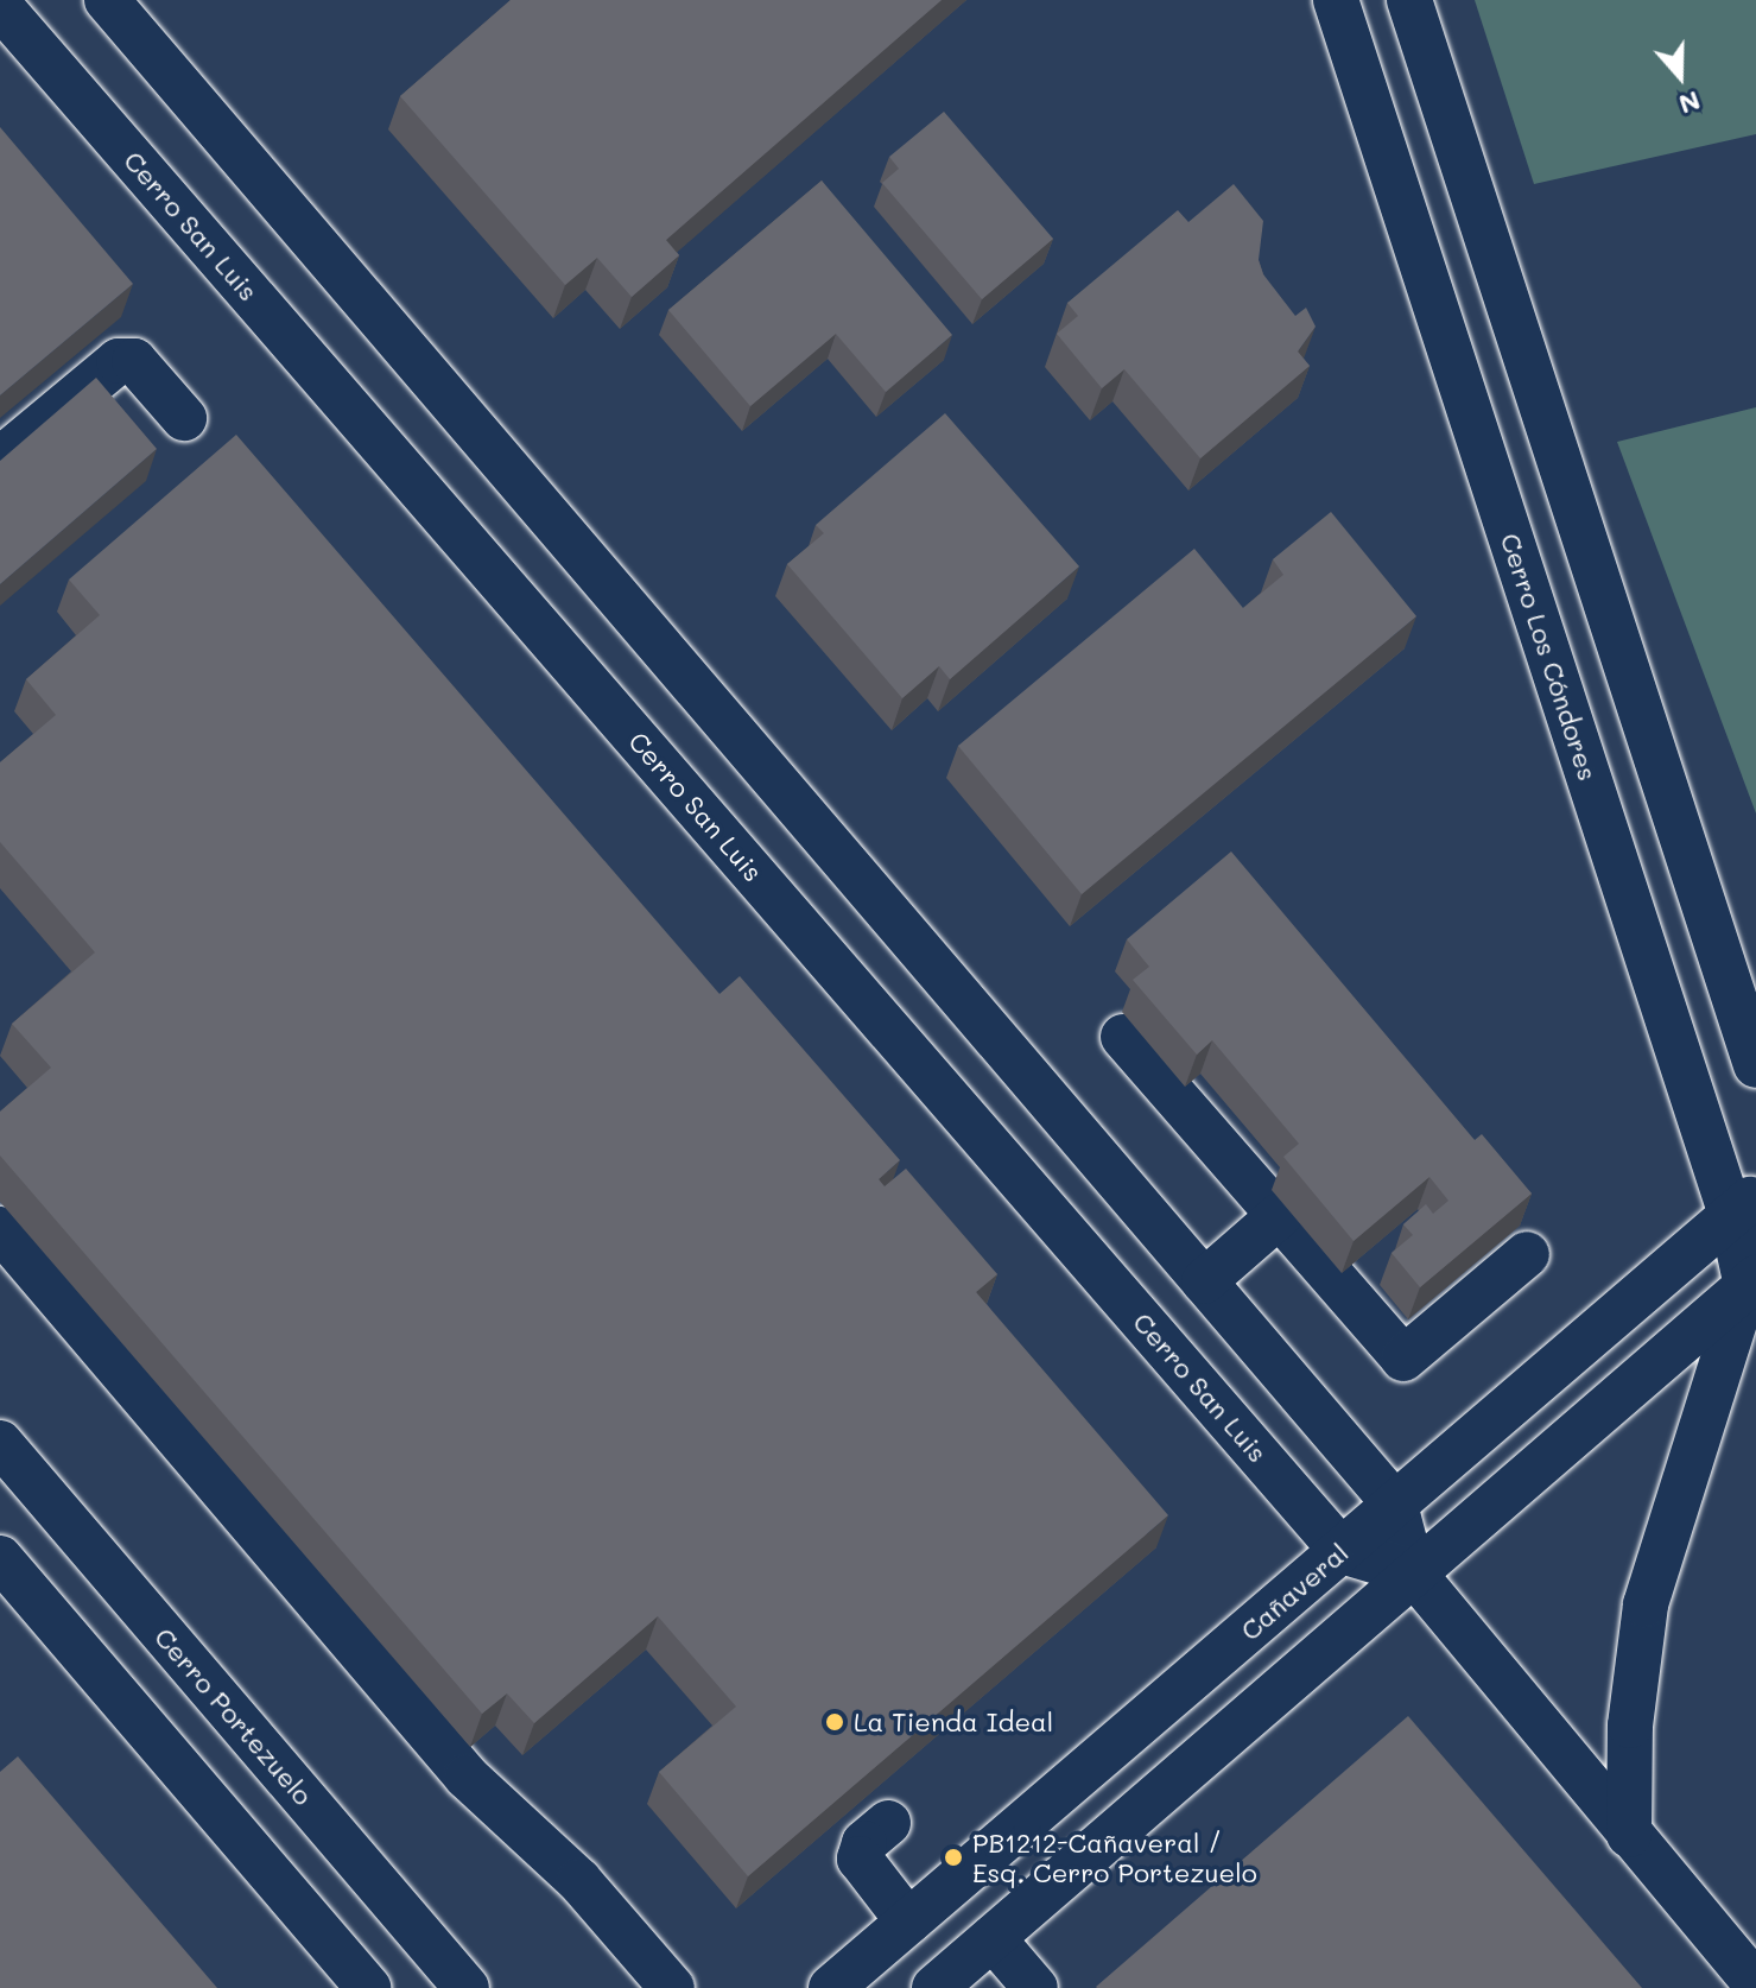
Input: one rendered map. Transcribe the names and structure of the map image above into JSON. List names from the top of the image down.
{
  "streets": {
    "street": [
      "Cerro San Luis",
      "Cerro Los Cóndores",
      "Cañaveral",
      "Cerro Portezuelo"
    ]
  },
  "crossings": [
    ["Cerro San Luis", "Cañaveral"],
    ["Cerro Los Cóndores", "Cañaveral"]
  ],
  "places": ["La Tienda Ideal", "PB1212-Cañaveral / Esq. Cerro Portezuelo"],
  "north": "bottom"
}
